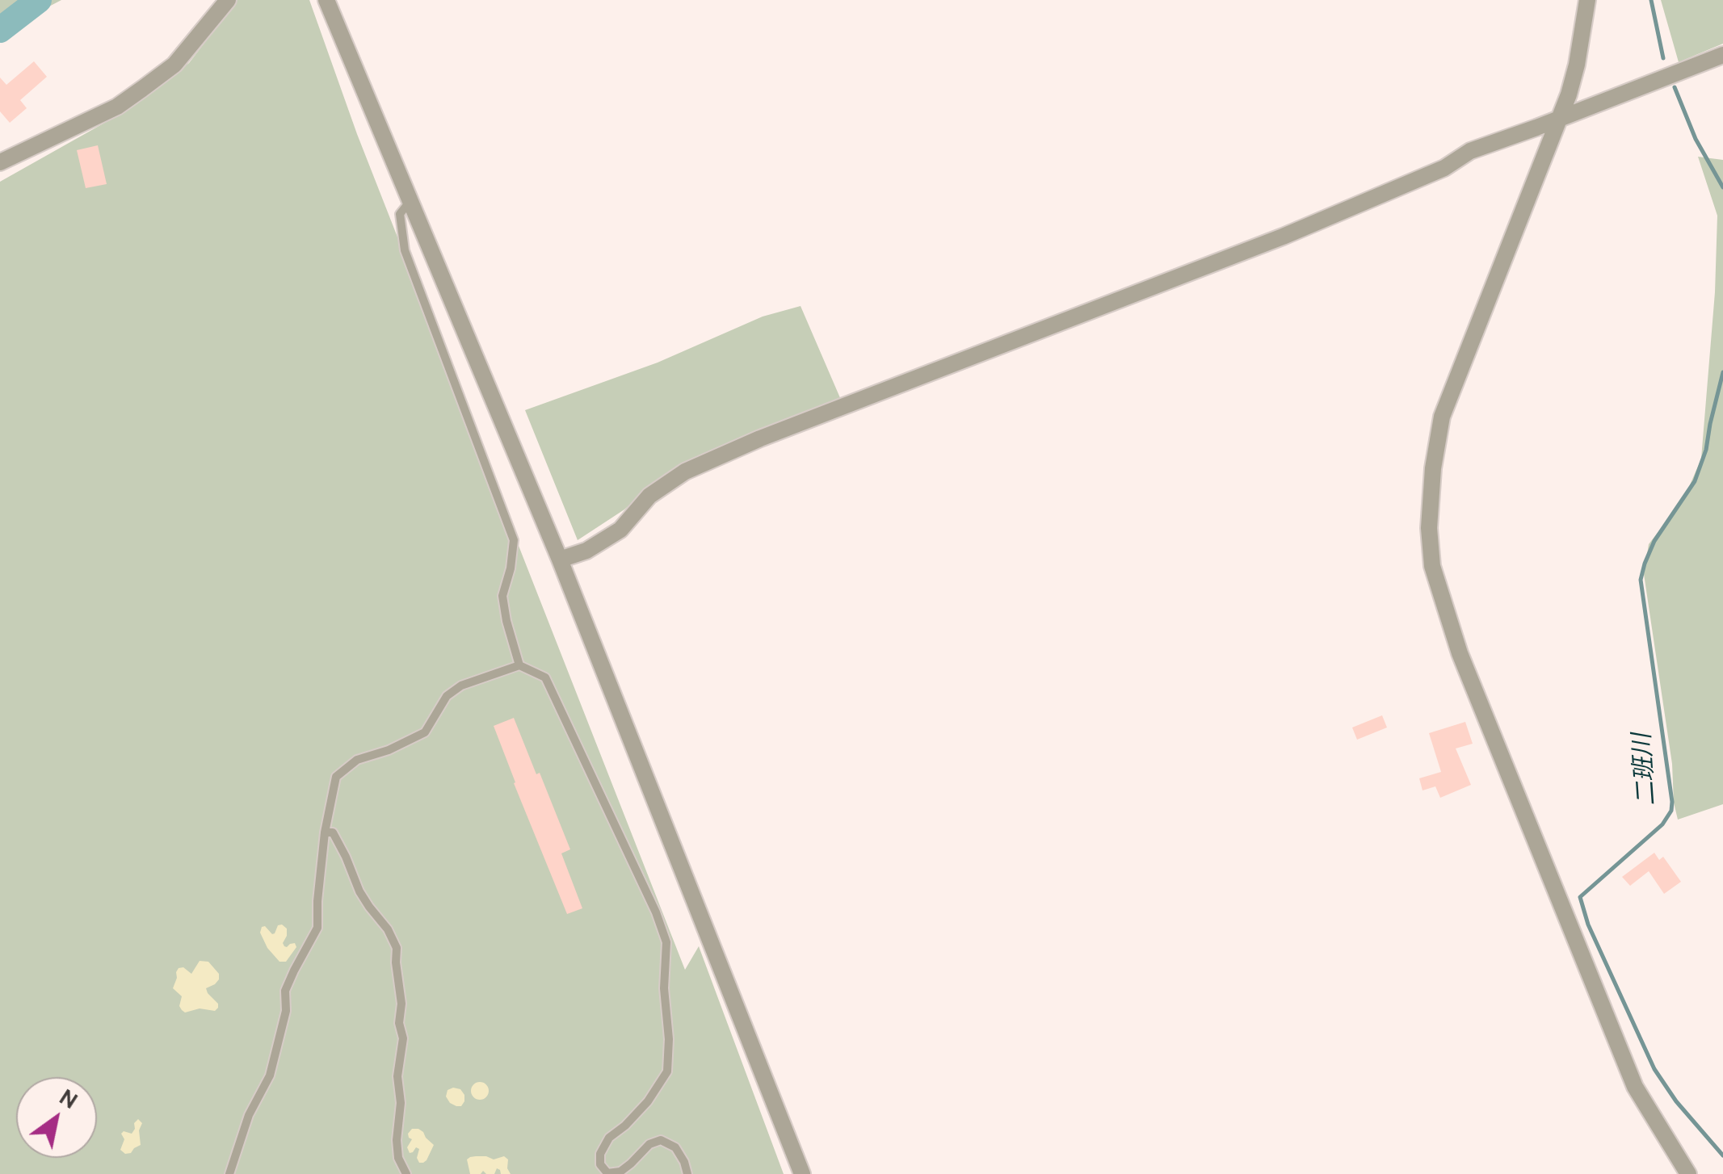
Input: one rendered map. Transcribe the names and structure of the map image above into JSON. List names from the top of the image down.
{
  "water": ["二班川"],
  "north": "top right"
}
